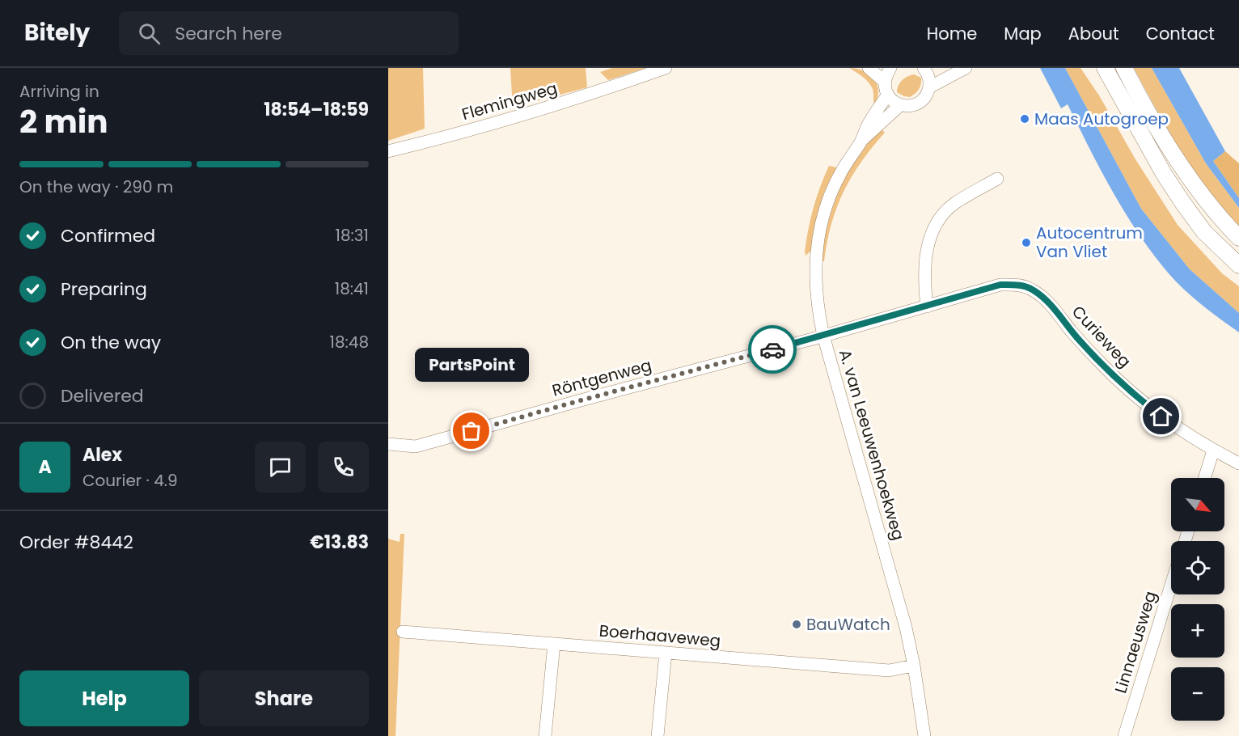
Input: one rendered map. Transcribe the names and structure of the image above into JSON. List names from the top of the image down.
{
  "streets": {
    "street": [
      "Flemingweg",
      "Curieweg",
      "Röntgenweg",
      "A. van Leeuwenhoekweg",
      "Boerhaaveweg",
      "Linnaeusweg"
    ]
  },
  "crossings": [
    ["Curieweg", "Röntgenweg"],
    ["Curieweg", "A. van Leeuwenhoekweg"],
    ["Röntgenweg", "A. van Leeuwenhoekweg"],
    ["A. van Leeuwenhoekweg", "Boerhaaveweg"]
  ],
  "places": [
    "Maas Autogroep",
    "Autocentrum Van Vliet",
    "PartsPoint",
    "BauWatch"
  ],
  "north": "bottom right",
  "page": {
    "header": "Bitely",
    "search": "Search here",
    "nav": [
      "Home",
      "Map",
      "About",
      "Contact"
    ],
    "heading": ["2 min", "Arriving in", "18:54–18:59"],
    "panel": [
      "Alex",
      "Courier · 4.9",
      "Order #8442",
      "€13.83"
    ],
    "bar": "On the way · 290 m",
    "list": [
      ["Confirmed", "18:31"],
      ["Preparing", "18:41"],
      ["On the way", "18:48"],
      "Delivered"
    ],
    "bubble": "PartsPoint",
    "round": "A",
    "map_buttons": ["+", "−"],
    "buttons": ["Help", "Share"]
  }
}
